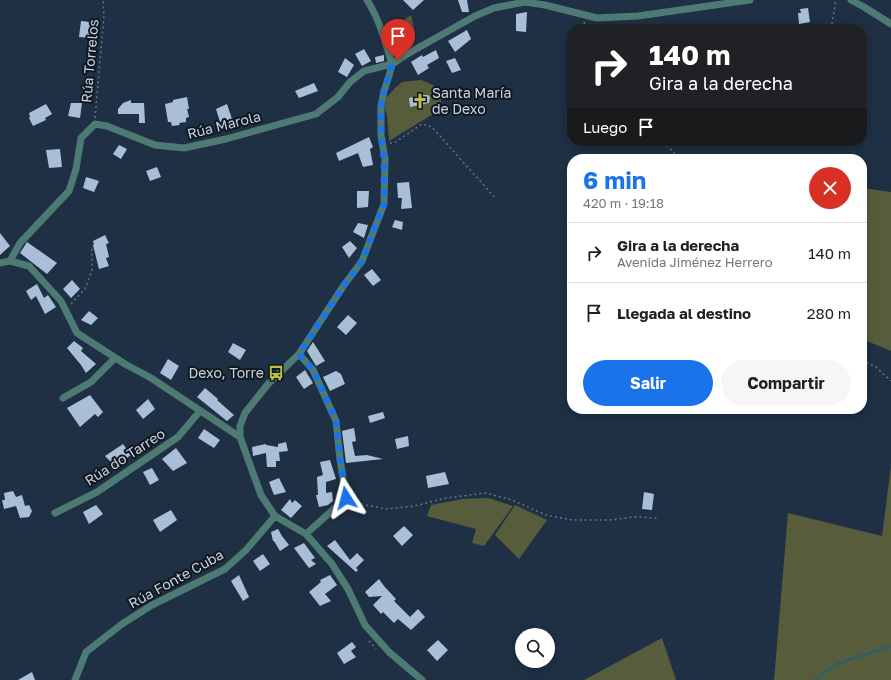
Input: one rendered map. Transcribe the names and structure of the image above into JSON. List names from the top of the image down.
{
  "streets": {
    "street": ["Rúa Marola", "Rúa do Tarreo", "Rúa Fonte Cuba"],
    "path": ["Rúa Torrelos"]
  },
  "crossings": [
    ["Rúa Torrelos", "Rúa Marola"]
  ],
  "places": {
    "church": ["Santa María de Dexo"],
    "bus stop": ["Dexo, Torre"]
  },
  "page": {
    "turn": ["140 m", "Gira a la derecha"],
    "then": "Luego",
    "heading": ["6 min", "420 m · 19:18"],
    "list": [
      {
        "name": "Gira a la derecha",
        "note": "Avenida Jiménez Herrero",
        "value": "140 m"
      },
      {
        "name": "Llegada al destino",
        "value": "280 m"
      }
    ],
    "buttons": ["Salir", "Compartir"]
  }
}
